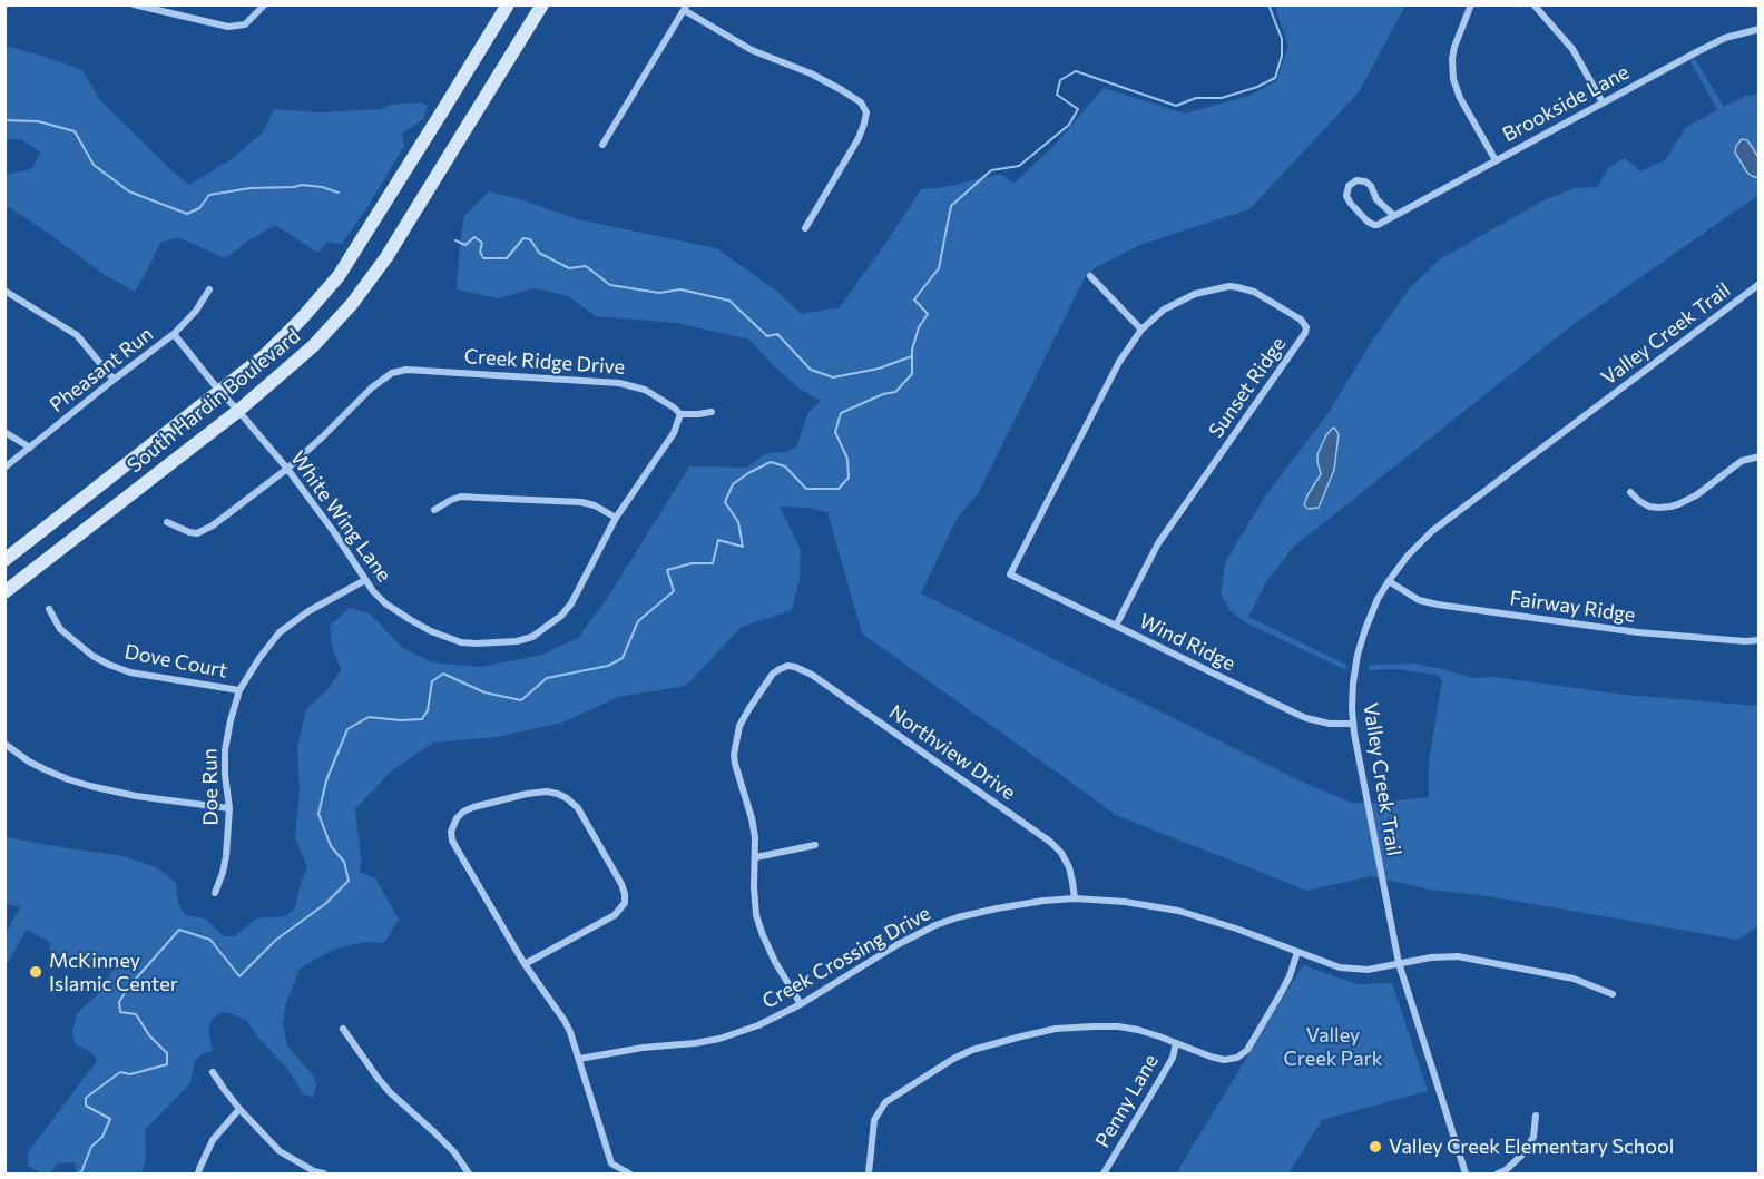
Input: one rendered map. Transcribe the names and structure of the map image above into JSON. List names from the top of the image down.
{
  "streets": {
    "main road": ["South Hardin Boulevard"],
    "street": [
      "Brookside Lane",
      "Valley Creek Trail",
      "Creek Ridge Drive",
      "Pheasant Run",
      "Sunset Ridge",
      "White Wing Lane",
      "Fairway Ridge",
      "Wind Ridge",
      "Dove Court",
      "Northview Drive",
      "Doe Run",
      "Creek Crossing Drive",
      "Penny Lane"
    ]
  },
  "crossings": [
    ["Valley Creek Trail", "Fairway Ridge"],
    ["Valley Creek Trail", "Wind Ridge"],
    ["Valley Creek Trail", "Creek Crossing Drive"],
    ["Creek Ridge Drive", "White Wing Lane"],
    ["Pheasant Run", "White Wing Lane"],
    ["Sunset Ridge", "Wind Ridge"],
    ["South Hardin Boulevard", "White Wing Lane"],
    ["White Wing Lane", "Doe Run"],
    ["Dove Court", "Doe Run"],
    ["Northview Drive", "Creek Crossing Drive"]
  ],
  "parks": ["Valley Creek Park"],
  "places": ["McKinney Islamic Center", "Valley Creek Elementary School"]
}
